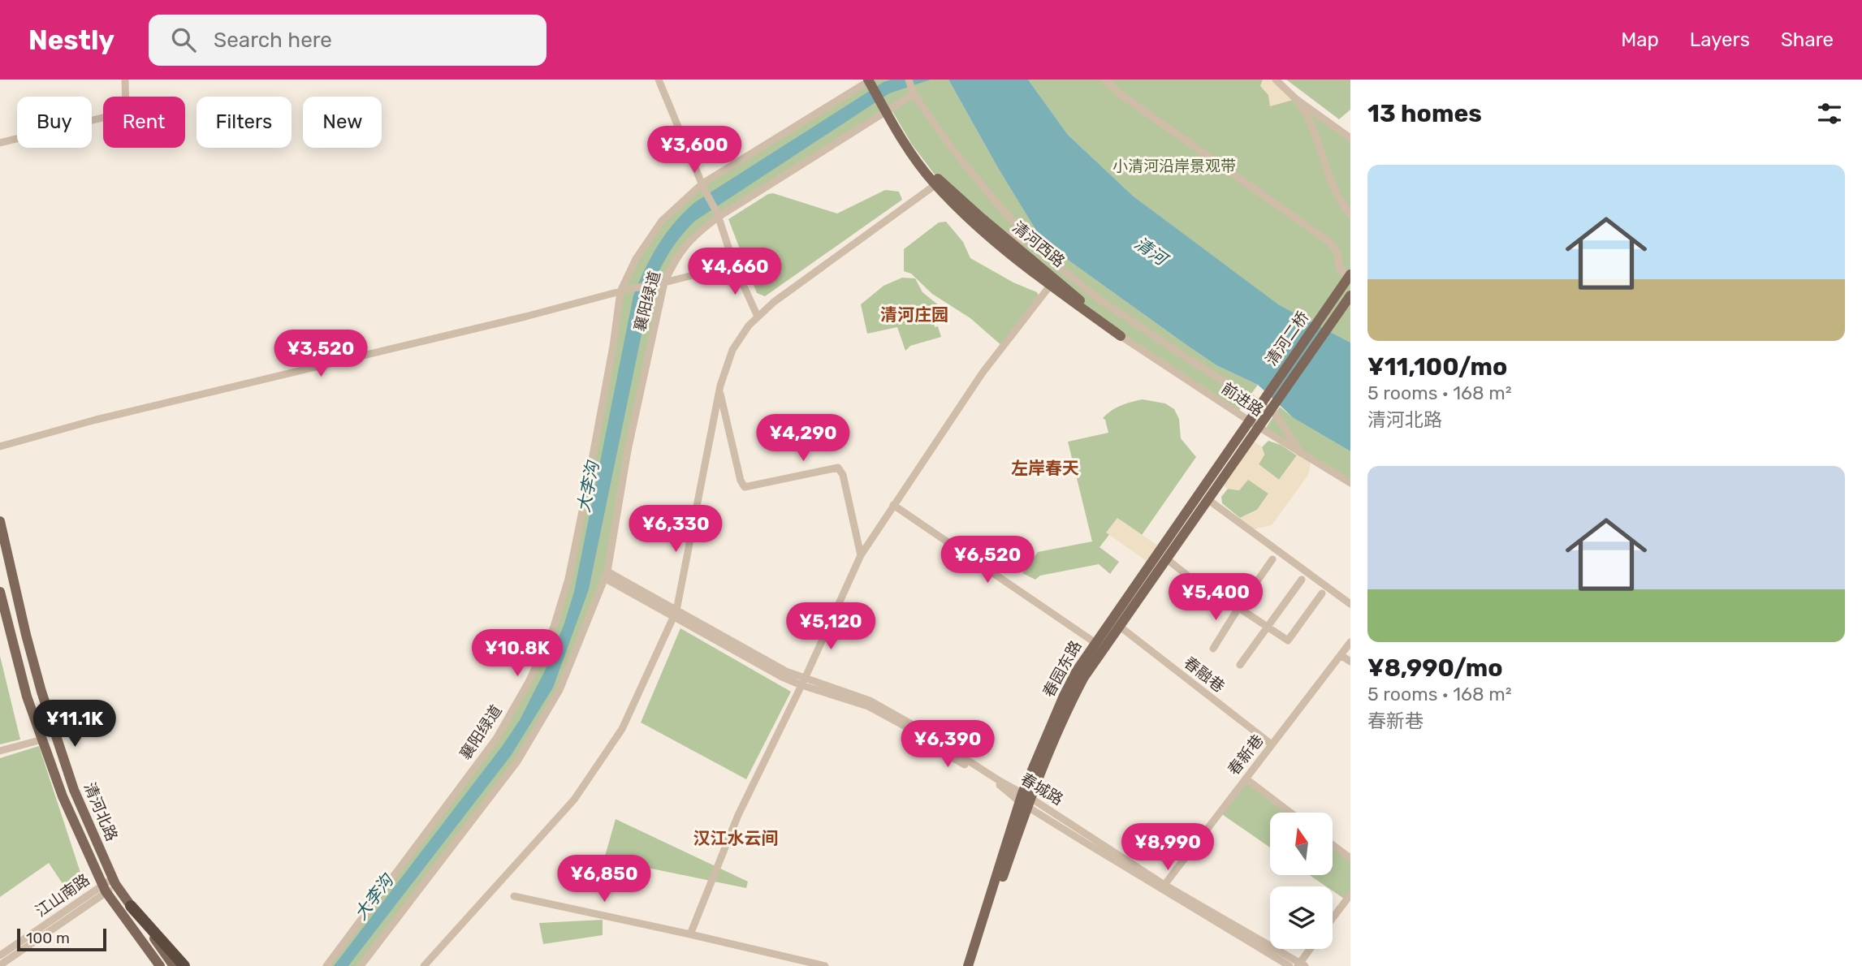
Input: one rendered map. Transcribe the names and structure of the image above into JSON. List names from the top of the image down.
{
  "streets": {
    "main road": [
      "清河西路",
      "清河二桥",
      "春园东路",
      "清河北路"
    ],
    "street": [
      "襄阳绿道",
      "前进路",
      "春融巷",
      "春新巷",
      "春城路",
      "江山南路"
    ]
  },
  "crossings": [
    ["清河西路", "前进路"],
    ["襄阳绿道", "春城路"],
    ["清河二桥", "前进路"],
    ["清河二桥", "春园东路"],
    ["前进路", "春园东路"],
    ["春园东路", "春融巷"],
    ["春园东路", "春城路"],
    ["春融巷", "春新巷"],
    ["春新巷", "春城路"],
    ["清河北路", "江山南路"]
  ],
  "districts": ["清河庄园", "左岸春天", "汉江水云间"],
  "water": ["清河", "大李沟"],
  "parks": ["小清河沿岸景观带"],
  "scale_bar": "100 m",
  "north": "top",
  "page": {
    "header": "Nestly",
    "search": "Search here",
    "nav": ["Map", "Layers", "Share"],
    "heading": "13 homes",
    "chip": [
      "Buy",
      "Rent",
      "Filters",
      "New"
    ],
    "price": [
      "¥3,600",
      "¥4,660",
      "¥3,520",
      "¥4,290",
      "¥6,330",
      "¥6,520",
      "¥5,400",
      "¥5,120",
      "¥10.8K",
      "¥11.1K",
      "¥6,390",
      "¥8,990",
      "¥6,850"
    ],
    "list": [
      {
        "name": "¥11,100/mo",
        "note": "5 rooms · 168 m² · 清河北路"
      },
      {
        "name": "¥8,990/mo",
        "note": "5 rooms · 168 m² · 春新巷"
      }
    ],
    "scale": "100 m"
  }
}
